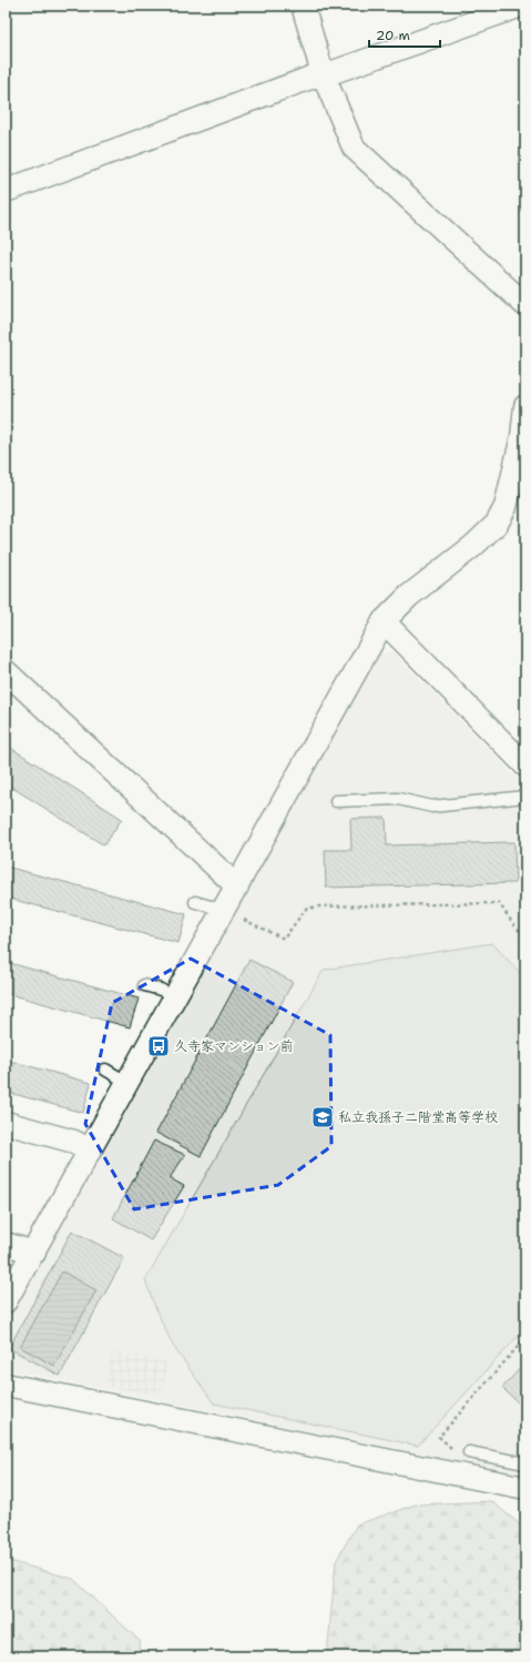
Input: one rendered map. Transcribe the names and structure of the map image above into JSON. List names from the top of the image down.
{
  "places": {
    "bus stop": ["久寺家マンション前"],
    "school or university": ["私立我孫子二階堂高等学校"]
  },
  "scale_bar": "20 m"
}
